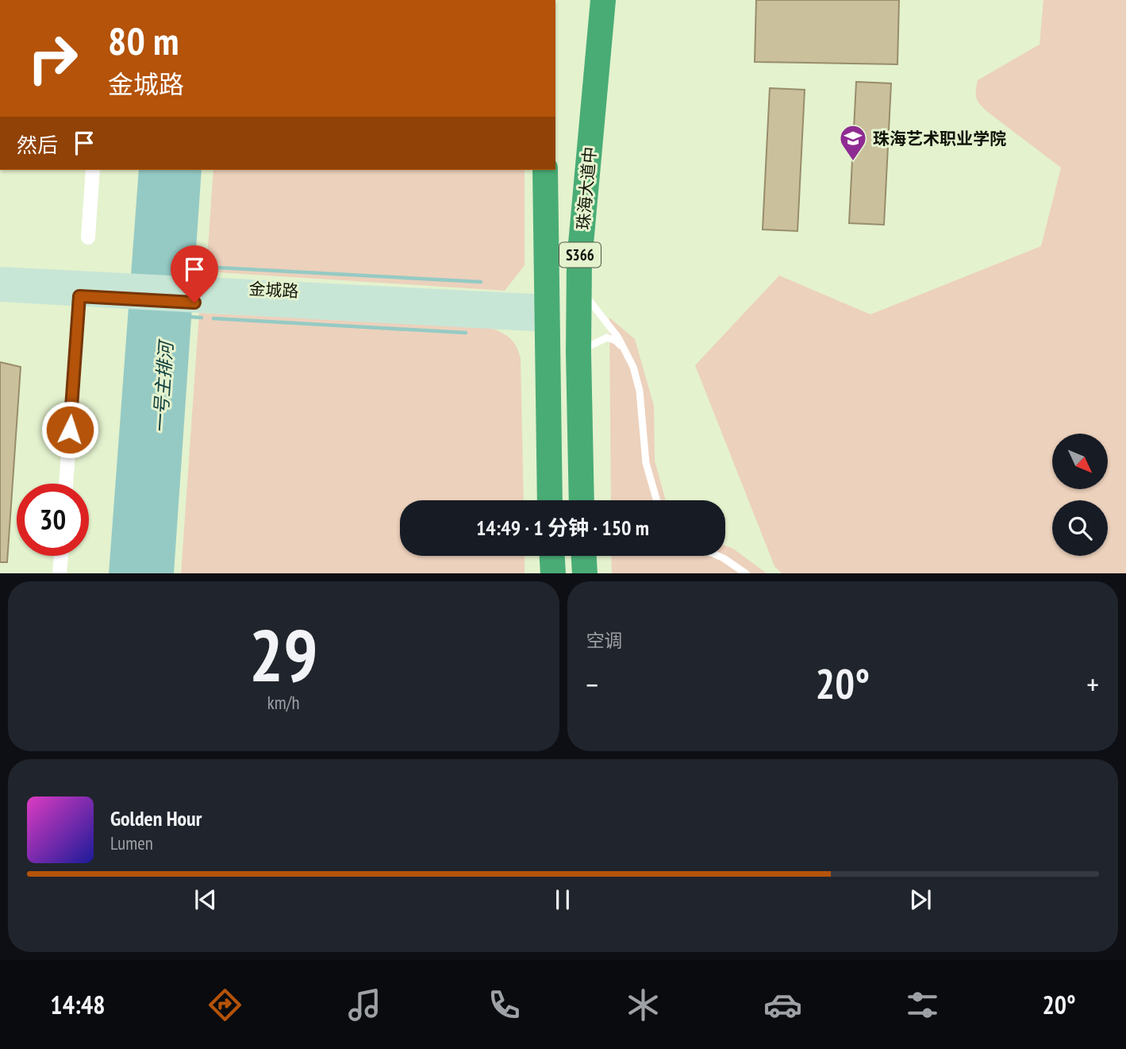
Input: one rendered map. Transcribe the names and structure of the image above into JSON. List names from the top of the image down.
{
  "streets": {
    "highway": ["珠海大道中", "S366"],
    "street": ["金城路"]
  },
  "crossings": [
    ["S366", "金城路"]
  ],
  "water": ["一号主排河"],
  "places": {
    "school or university": ["珠海艺术职业学院"]
  },
  "north": "bottom right",
  "page": {
    "turn": ["80 m", "金城路"],
    "then": "然后",
    "limit": "30",
    "trip": "14:49 · 1 分钟 · 150 m",
    "tile": [
      ["29", "km/h"],
      "空调"
    ],
    "heat": ["−", "20°", "+"],
    "song": ["Golden Hour", "Lumen"],
    "tabs": ["14:48", "20°"]
  }
}
